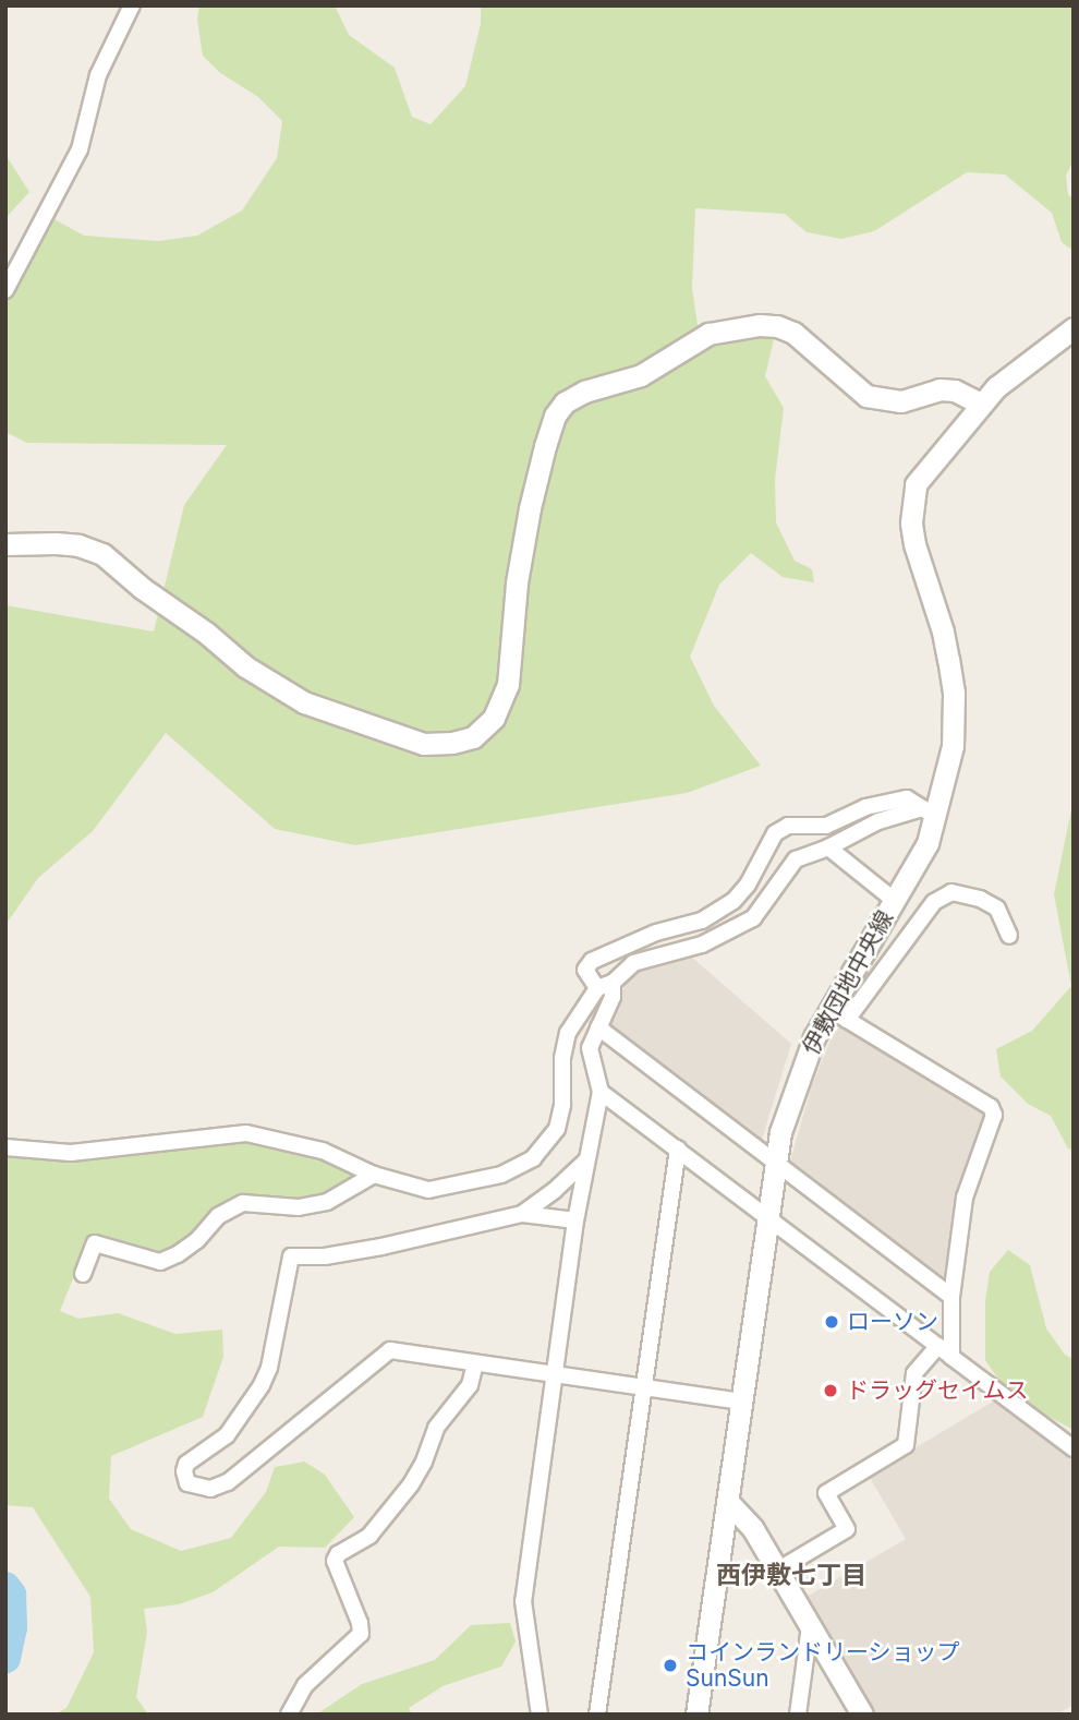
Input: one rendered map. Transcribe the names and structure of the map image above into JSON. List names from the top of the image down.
{
  "streets": {
    "street": ["伊敷団地中央線"]
  },
  "districts": ["西伊敷七丁目"],
  "places": ["ローソン", "ドラッグセイムス", "コインランドリーショップ SunSun"]
}
